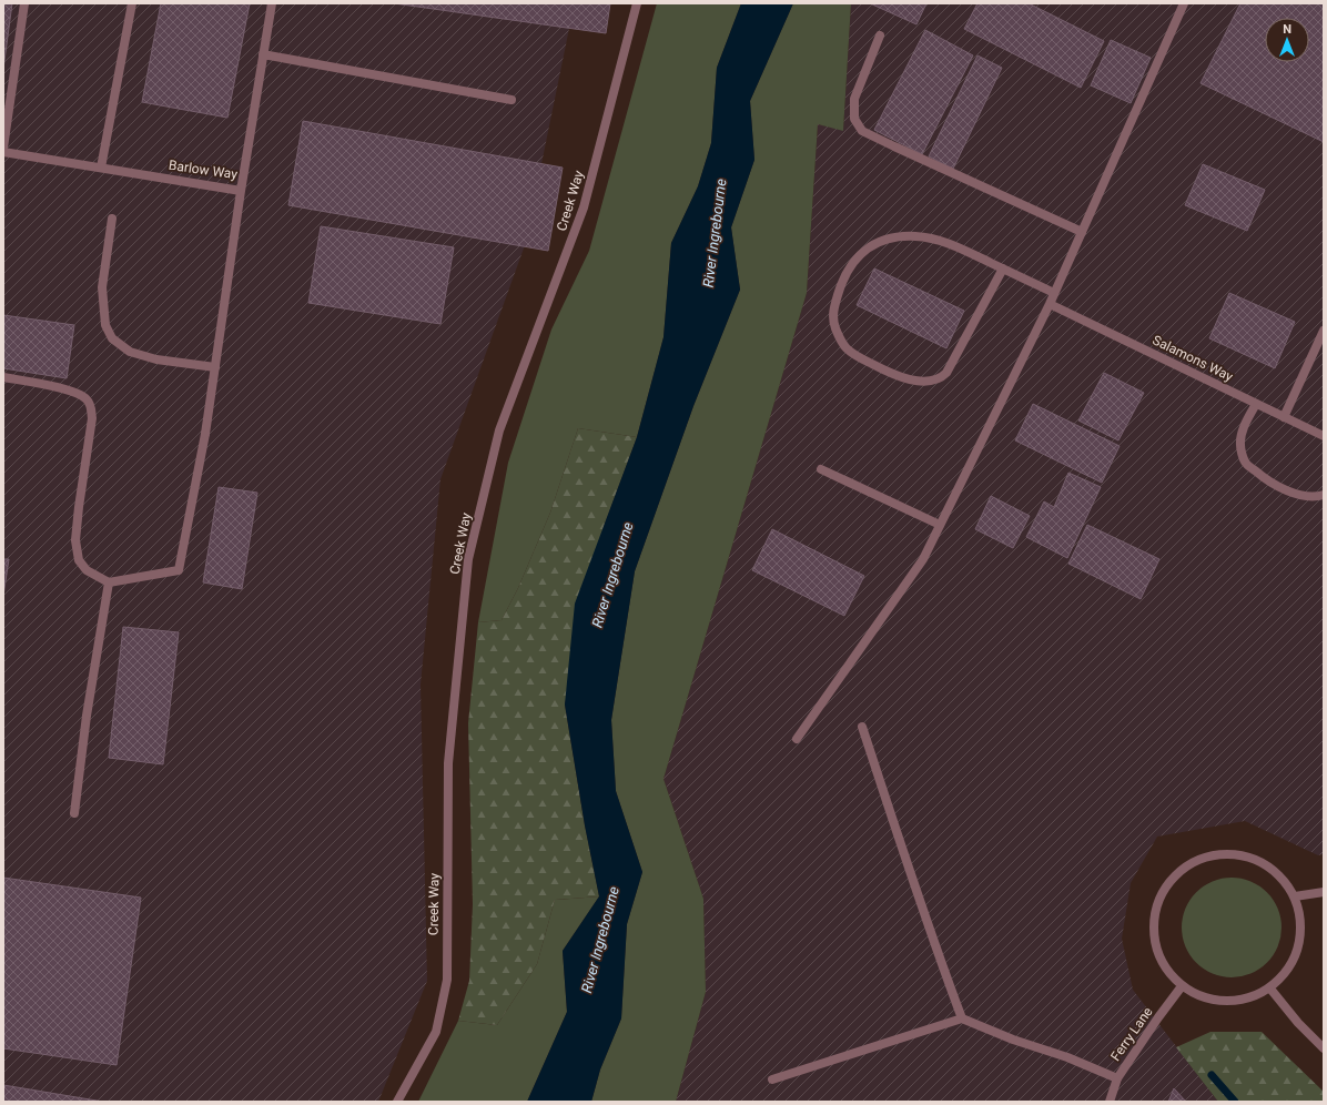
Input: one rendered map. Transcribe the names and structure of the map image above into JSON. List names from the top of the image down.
{
  "streets": {
    "street": [
      "Barlow Way",
      "Creek Way",
      "Salamons Way",
      "Ferry Lane"
    ]
  },
  "water": ["River Ingrebourne"],
  "north": "top"
}
